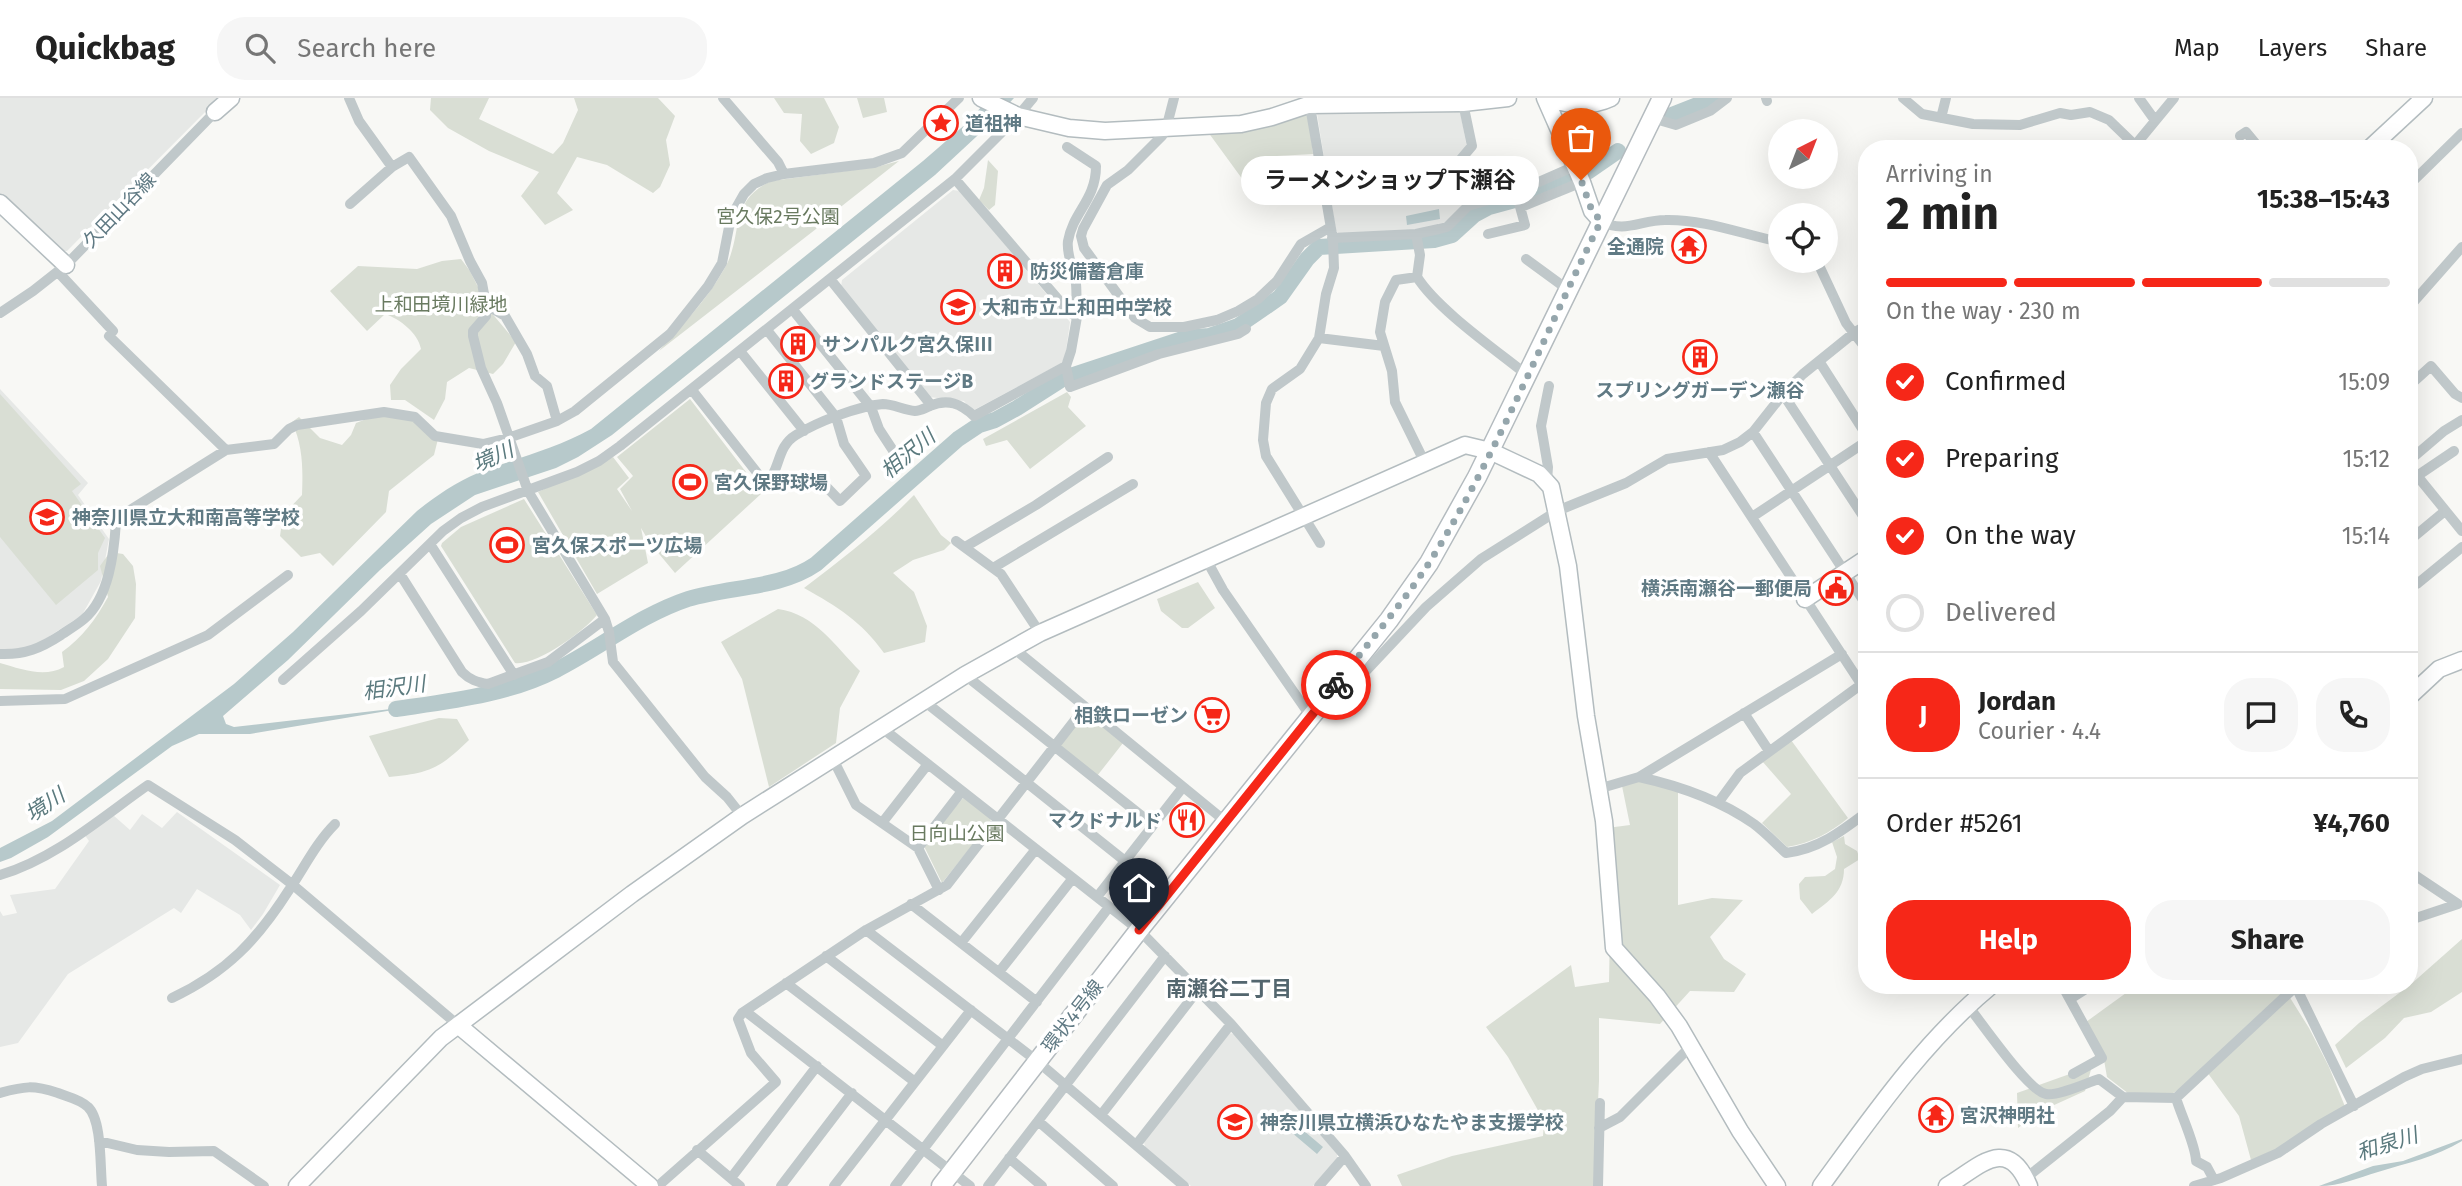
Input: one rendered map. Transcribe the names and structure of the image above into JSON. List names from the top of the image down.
{
  "streets": {
    "main road": ["環状4号線"],
    "street": ["久田山谷線"]
  },
  "districts": ["南瀬谷二丁目"],
  "water": ["相沢川", "境川", "和泉川"],
  "parks": ["宮久保2号公園", "上和田境川緑地", "日向山公園"],
  "places": {
    "place": ["道祖神"],
    "other": ["ラーメンショップ下瀬谷"],
    "temple": ["全通院", "宮沢神明社"],
    "building": [
      "防災備蓄倉庫",
      "サンパルク宮久保Ⅲ",
      "スプリングガーデン瀬谷",
      "グランドステージB"
    ],
    "school or university": ["大和市立上和田中学校", "神奈川県立大和南高等学校", "神奈川県立横浜ひなたやま支援学校"],
    "sports": ["宮久保野球場", "宮久保スポーツ広場"],
    "public building": ["横浜南瀬谷一郵便局"],
    "supermarket": ["相鉄ローゼン"],
    "restaurant": ["マクドナルド"]
  },
  "north": "top right",
  "page": {
    "header": "Quickbag",
    "search": "Search here",
    "nav": ["Map", "Layers", "Share"],
    "heading": ["2 min", "Arriving in", "15:38–15:43"],
    "panel": [
      "Jordan",
      "Courier · 4.4",
      "Order #5261",
      "¥4,760"
    ],
    "bubble": "ラーメンショップ下瀬谷",
    "bar": "On the way · 230 m",
    "list": [
      ["Confirmed", "15:09"],
      ["Preparing", "15:12"],
      ["On the way", "15:14"],
      "Delivered"
    ],
    "round": "J",
    "buttons": ["Help", "Share"]
  }
}
